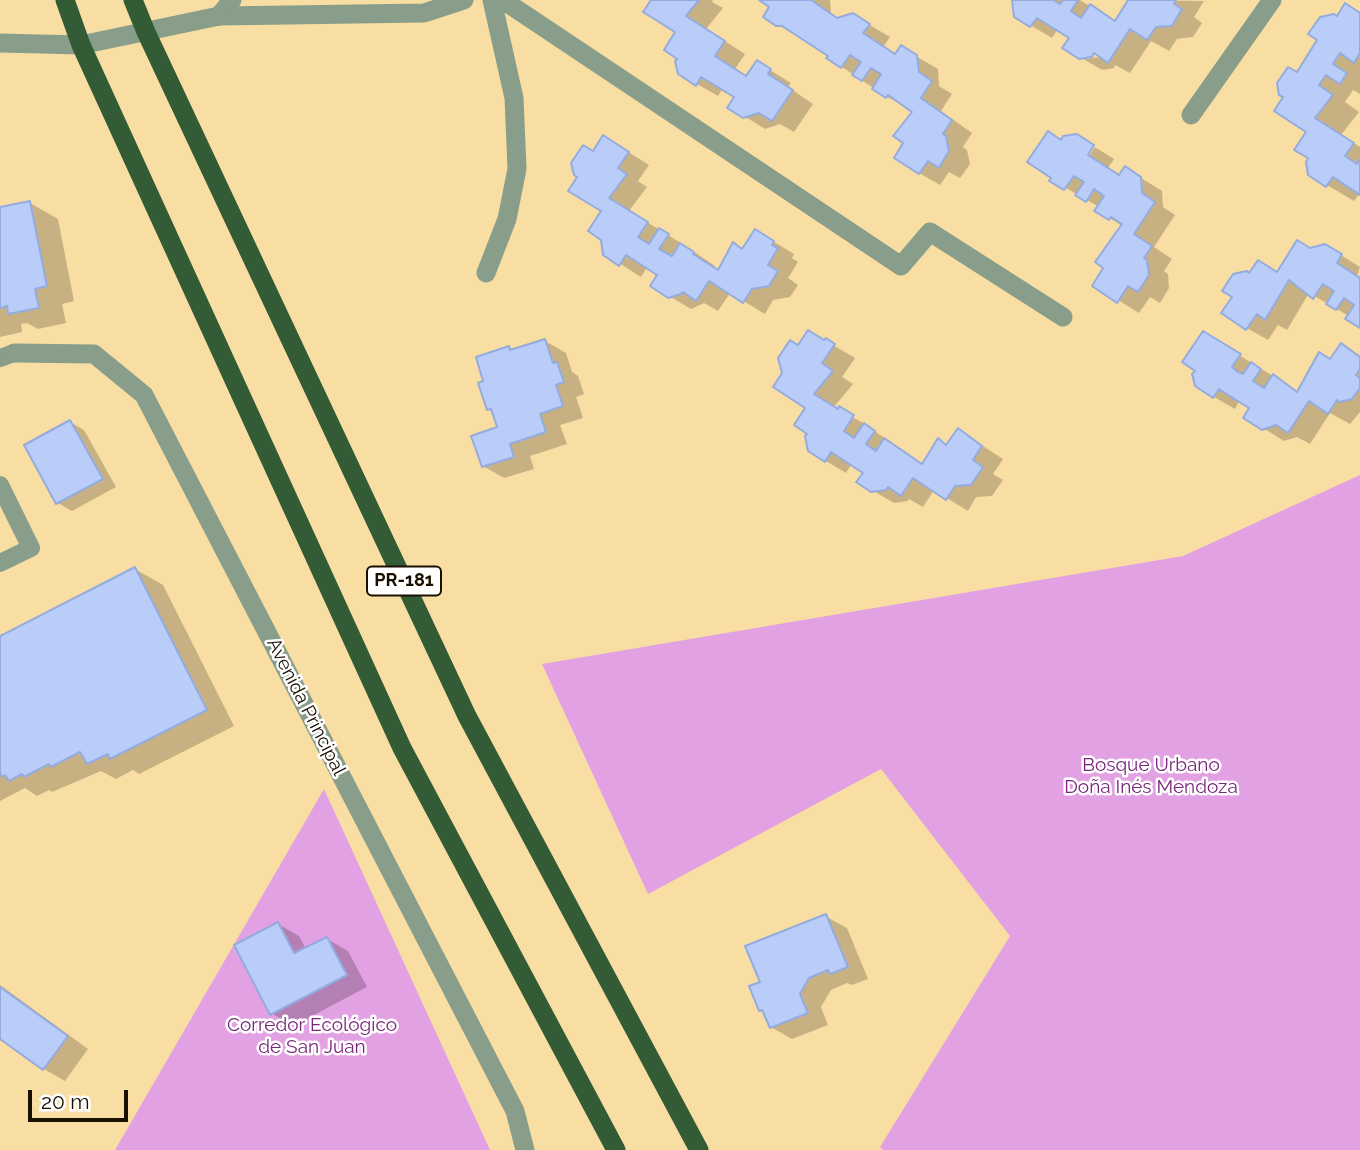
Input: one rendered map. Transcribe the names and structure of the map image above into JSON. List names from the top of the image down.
{
  "streets": {
    "highway": ["PR-181"],
    "street": ["Avenida Principal"]
  },
  "parks": ["Bosque Urbano Doña Inés Mendoza", "Corredor Ecológico de San Juan"],
  "scale_bar": "20 m"
}
